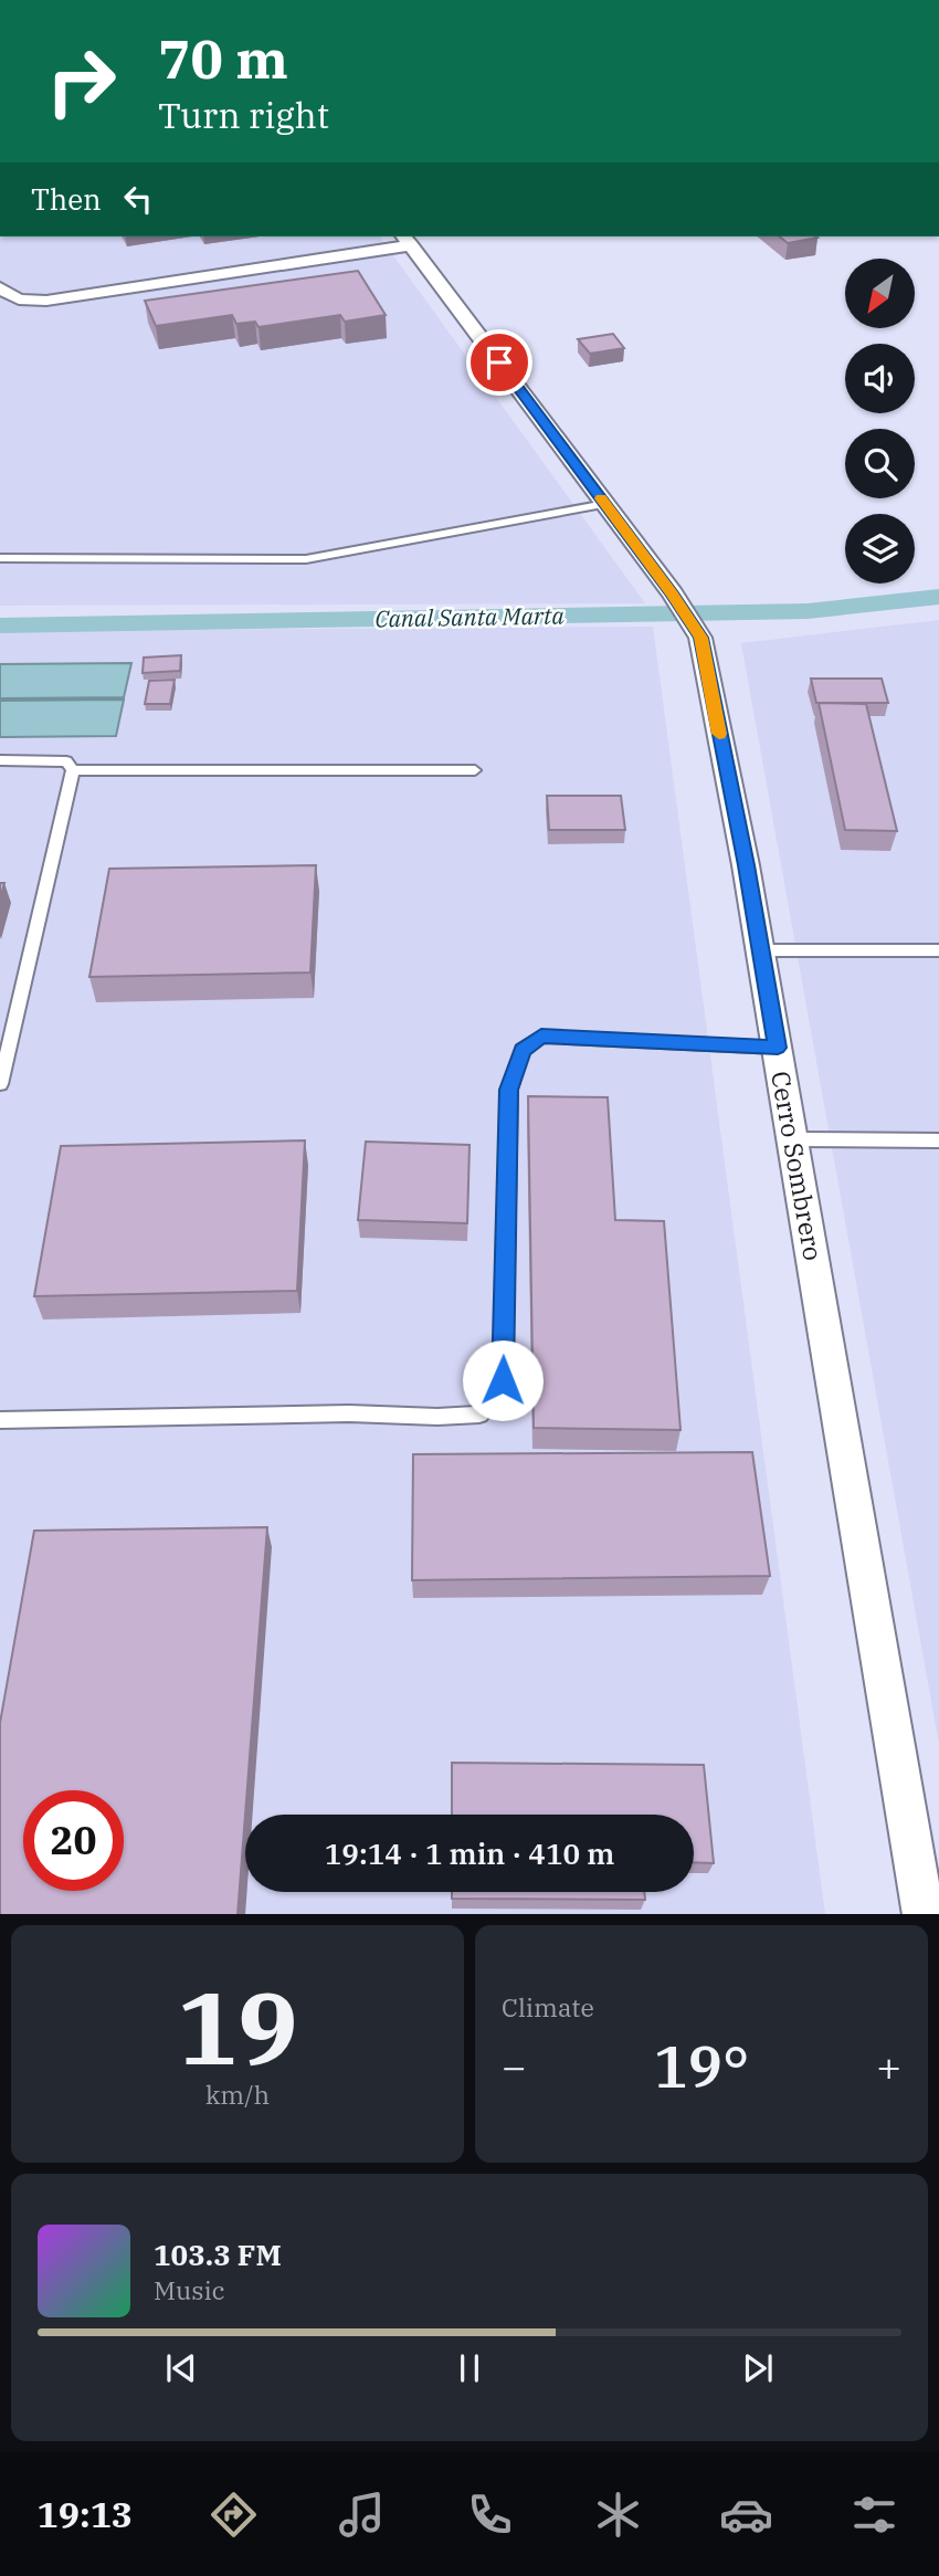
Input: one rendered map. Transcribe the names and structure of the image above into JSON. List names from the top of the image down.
{
  "streets": {
    "street": ["Cerro Sombrero"]
  },
  "water": ["Canal Santa Marta"],
  "north": "bottom left",
  "page": {
    "turn": ["70 m", "Turn right"],
    "then": "Then",
    "limit": "20",
    "trip": "19:14 · 1 min · 410 m",
    "tile": [
      ["19", "km/h"],
      "Climate"
    ],
    "heat": ["−", "19°", "+"],
    "song": ["103.3 FM", "Music"],
    "tabs": "19:13"
  }
}
